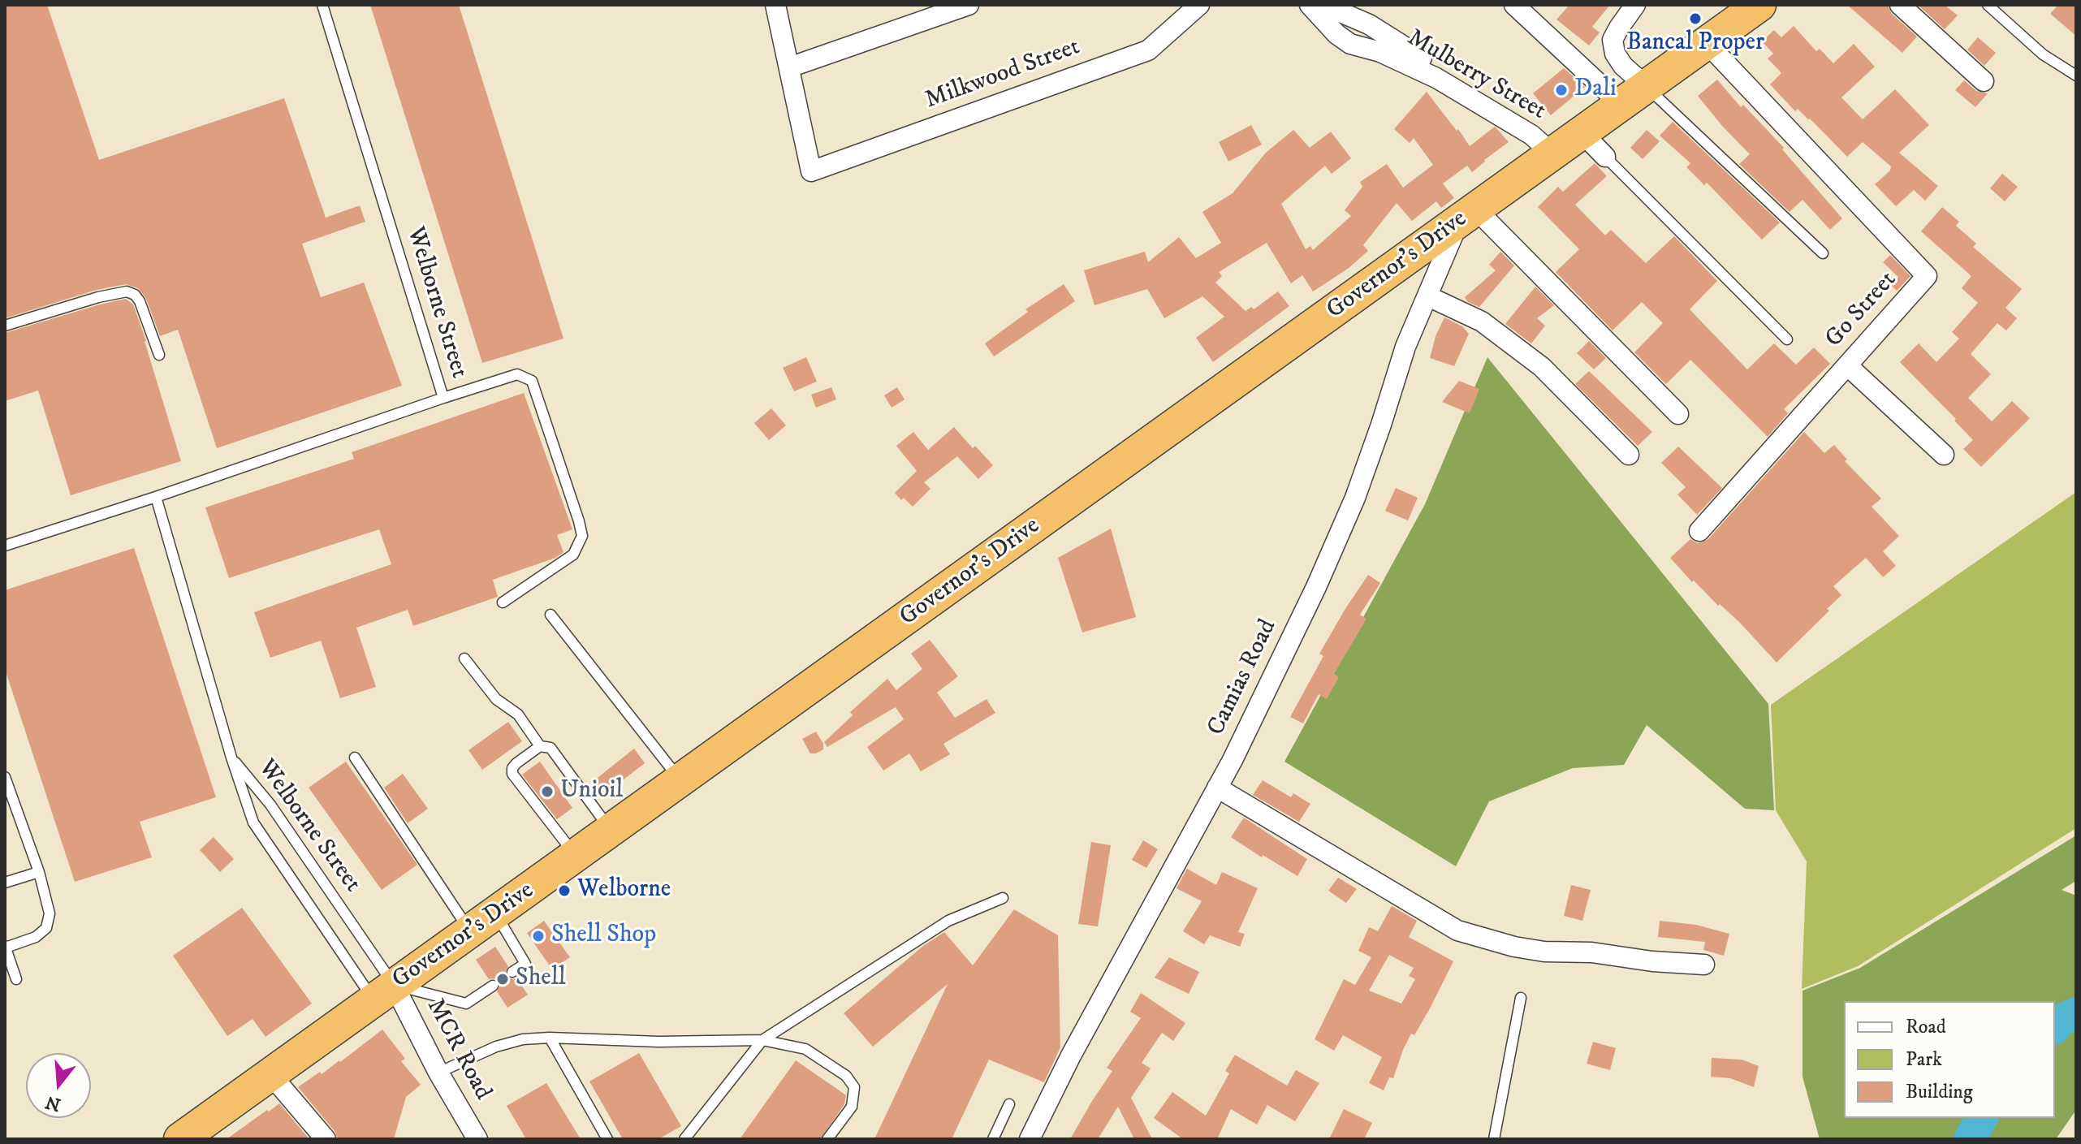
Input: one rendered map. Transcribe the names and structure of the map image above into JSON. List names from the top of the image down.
{
  "streets": {
    "highway": ["Governor's Drive"],
    "street": [
      "Milkwood Street",
      "Mulberry Street",
      "Go Street",
      "Camias Road",
      "MCR Road"
    ],
    "lane": ["Welborne Street"]
  },
  "crossings": [
    ["Mulberry Street", "Governor's Drive"],
    ["Governor's Drive", "Welborne Street"],
    ["Governor's Drive", "Go Street"],
    ["Governor's Drive", "Camias Road"],
    ["Governor's Drive", "MCR Road"],
    ["Welborne Street", "MCR Road"]
  ],
  "places": [
    "Bancal Proper",
    "Dali",
    "Unioil",
    "Welborne",
    "Shell Shop",
    "Shell"
  ],
  "legend": ["Road", "Park", "Building"],
  "north": "bottom"
}
